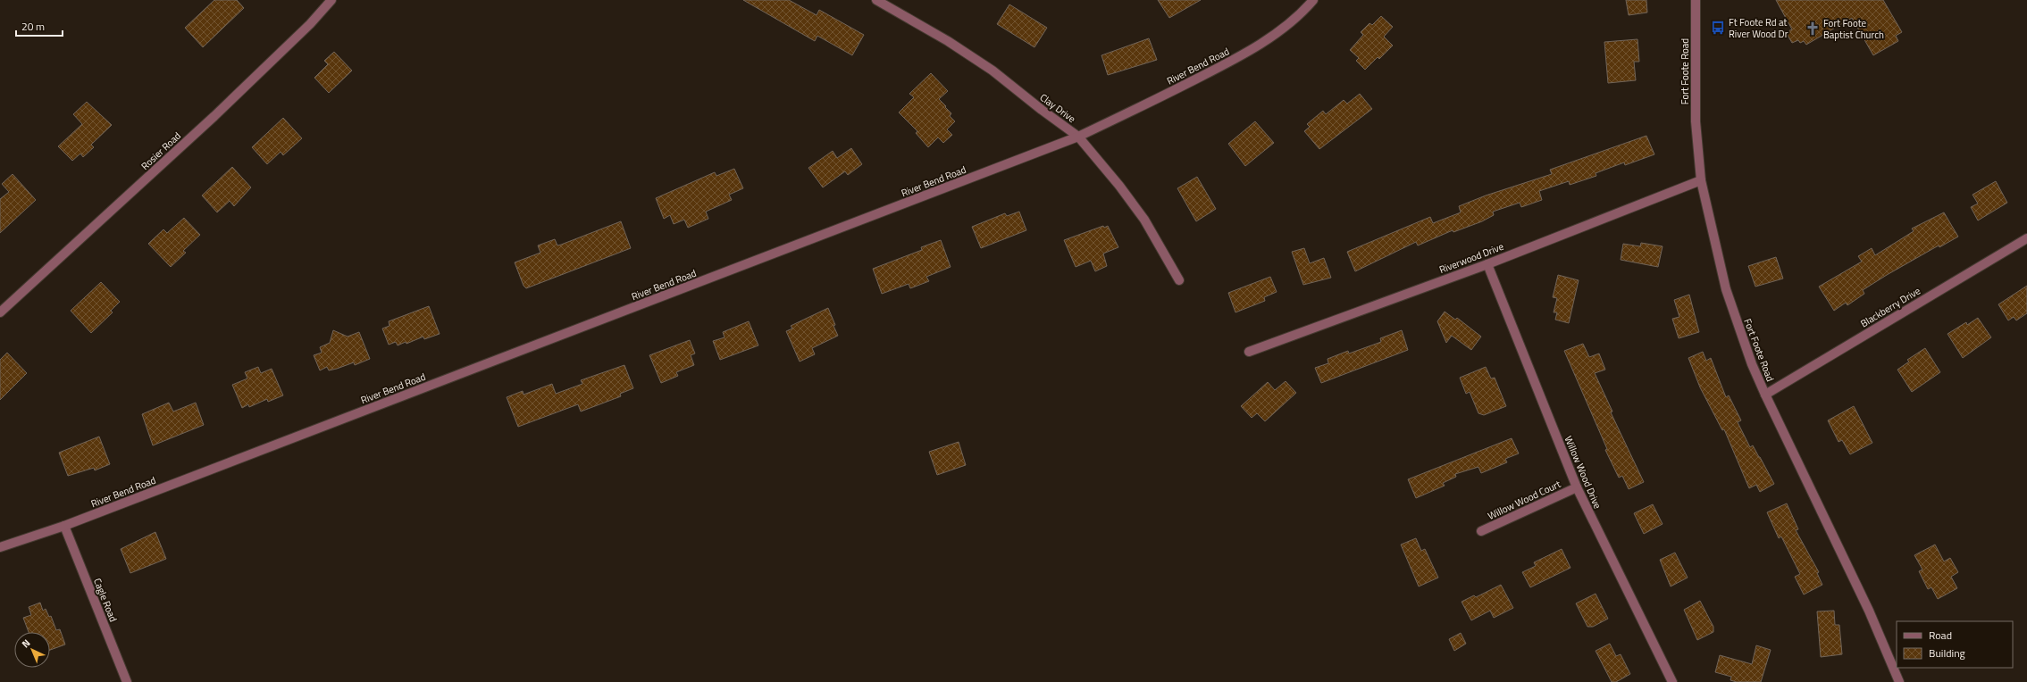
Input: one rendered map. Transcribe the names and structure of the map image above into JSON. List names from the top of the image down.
{
  "streets": {
    "street": [
      "River Bend Road",
      "Fort Foote Road",
      "Clay Drive",
      "Rosier Road",
      "Riverwood Drive",
      "Blackberry Drive",
      "Willow Wood Drive",
      "Willow Wood Court",
      "Cagle Road"
    ]
  },
  "crossings": [
    ["River Bend Road", "Clay Drive"],
    ["River Bend Road", "Cagle Road"],
    ["Fort Foote Road", "Riverwood Drive"],
    ["Fort Foote Road", "Blackberry Drive"],
    ["Riverwood Drive", "Willow Wood Drive"],
    ["Willow Wood Drive", "Willow Wood Court"]
  ],
  "places": {
    "bus stop": ["Ft Foote Rd at River Wood Dr"],
    "church": ["Fort Foote Baptist Church"]
  },
  "legend": ["Road", "Building"],
  "scale_bar": "20 m",
  "north": "top left"
}
